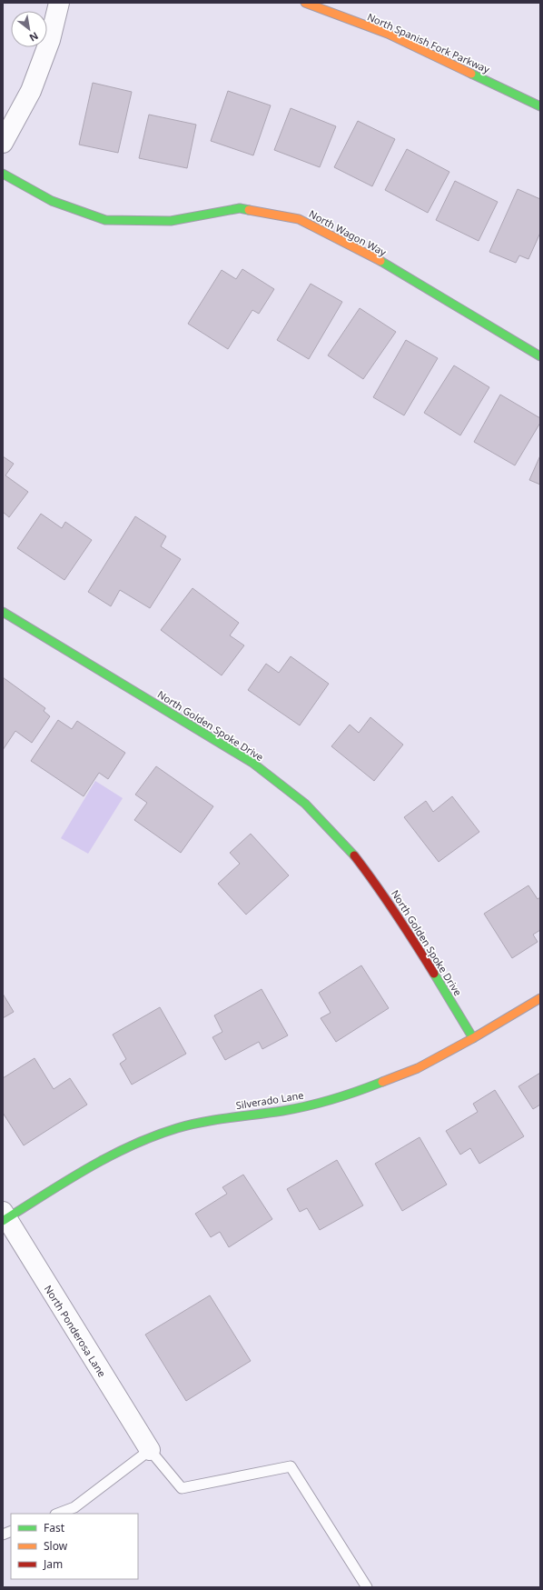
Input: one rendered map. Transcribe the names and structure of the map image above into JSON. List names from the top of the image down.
{
  "streets": {
    "street": [
      "North Spanish Fork Parkway",
      "North Wagon Way",
      "North Golden Spoke Drive",
      "Silverado Lane",
      "North Ponderosa Lane"
    ]
  },
  "crossings": [
    ["North Golden Spoke Drive", "Silverado Lane"],
    ["Silverado Lane", "North Ponderosa Lane"]
  ],
  "legend": ["Fast", "Slow", "Jam"],
  "north": "bottom right"
}
